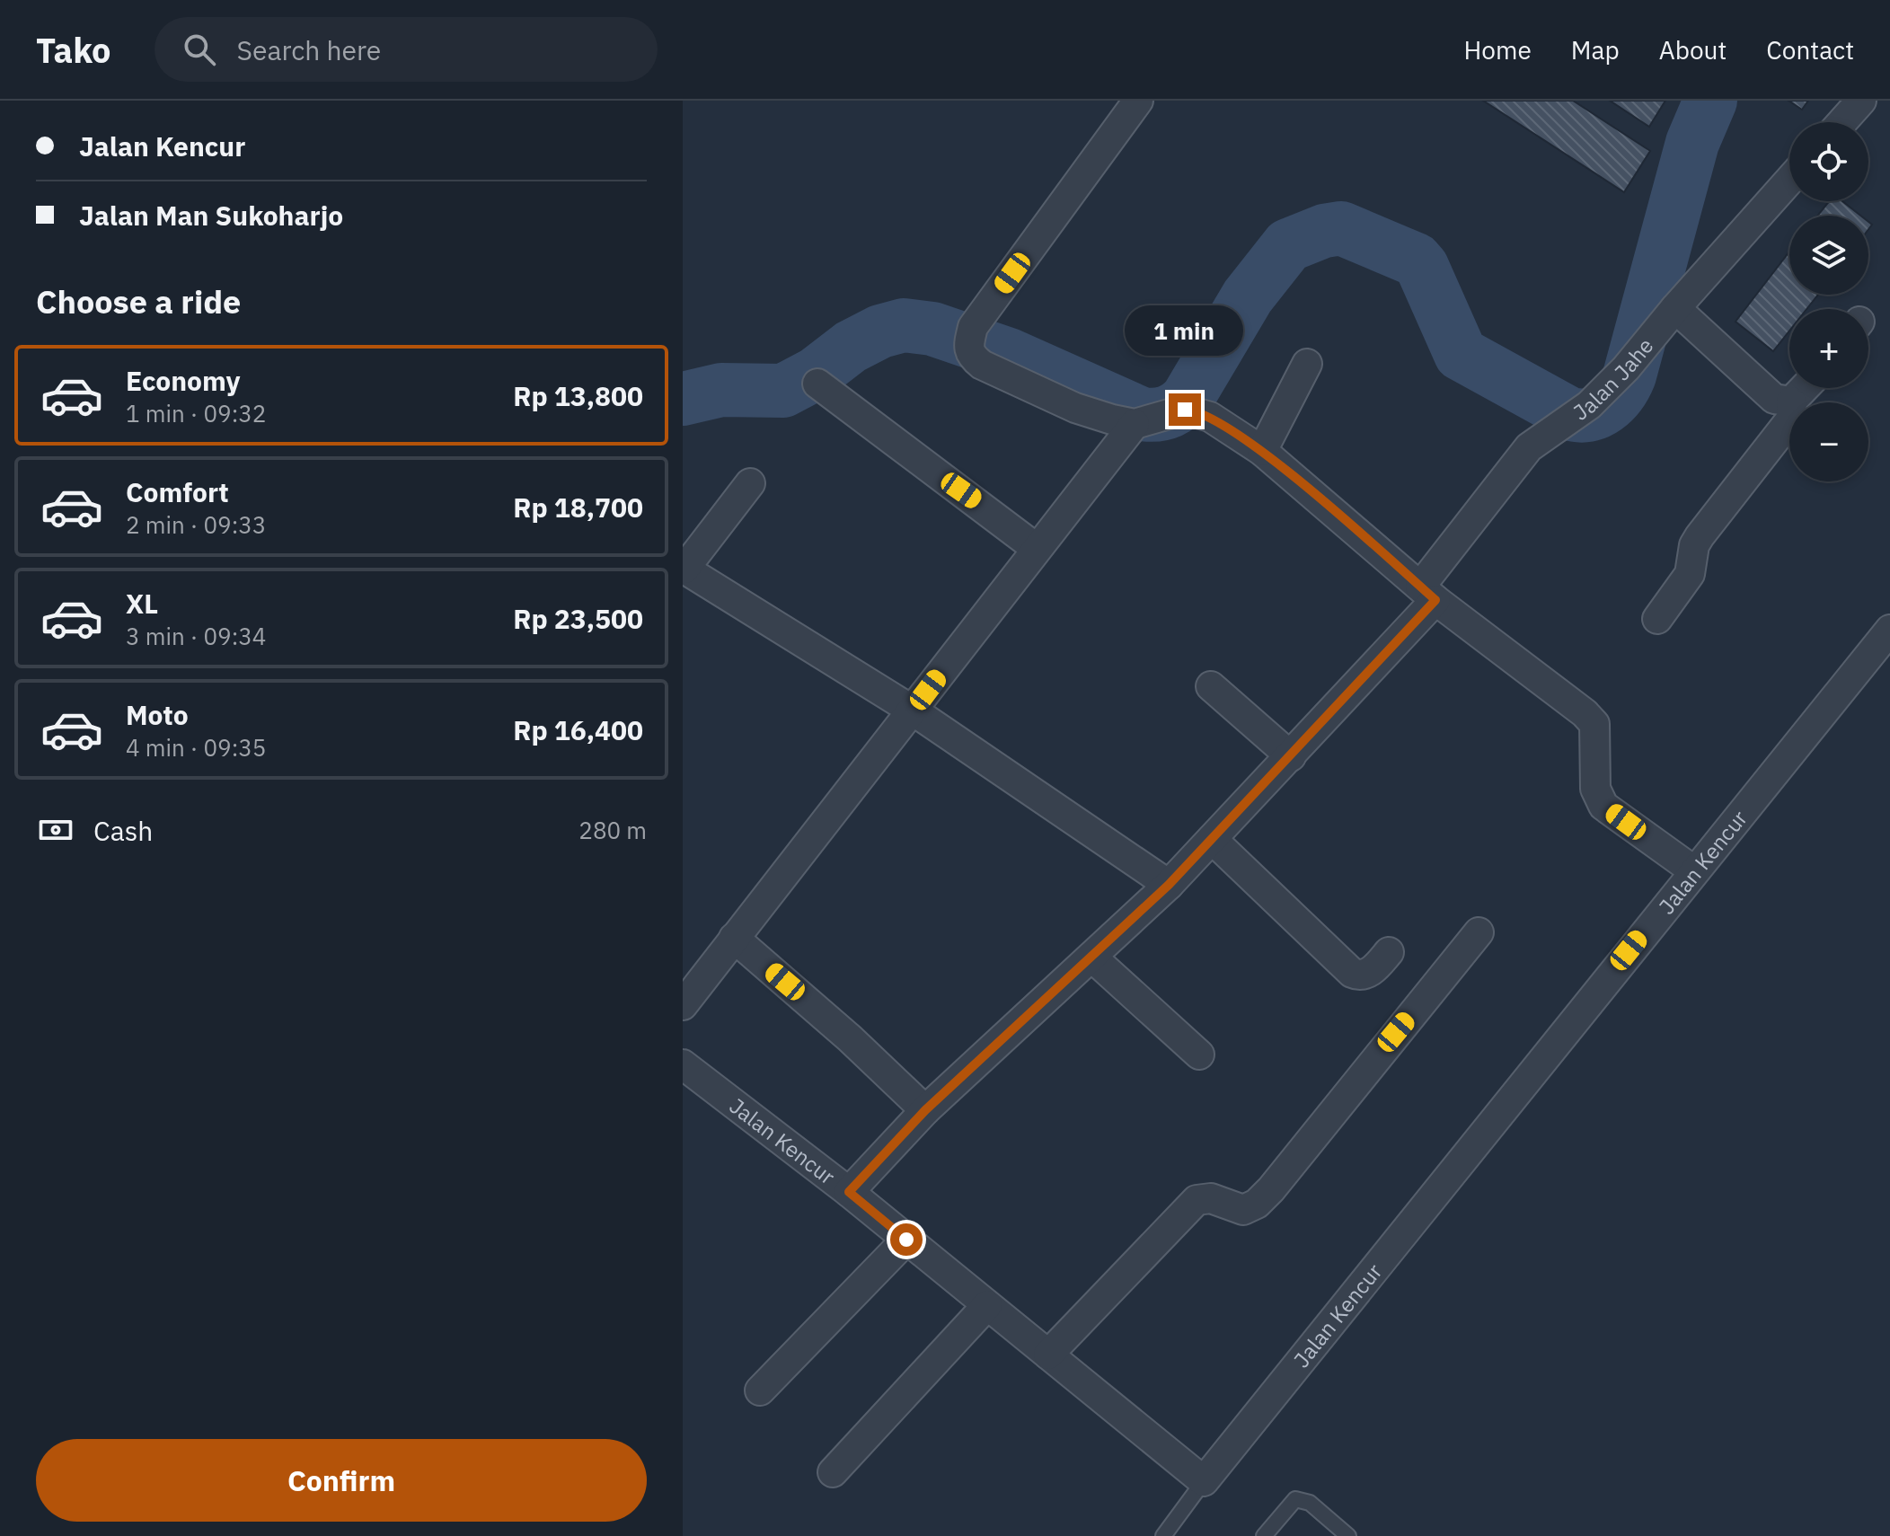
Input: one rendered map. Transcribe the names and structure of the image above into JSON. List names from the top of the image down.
{
  "streets": {
    "street": ["Jalan Jahe", "Jalan Kencur"]
  },
  "crossings": [
    ["Jalan Jahe", "Jalan Kencur"]
  ],
  "page": {
    "header": "Tako",
    "search": "Search here",
    "nav": [
      "Home",
      "Map",
      "About",
      "Contact"
    ],
    "banner": ["Jalan Kencur", "Jalan Man Sukoharjo"],
    "map_buttons": ["+", "−"],
    "heading": "Choose a ride",
    "bubble": "1 min",
    "list": [
      {
        "name": "Economy",
        "note": "1 min · 09:32",
        "value": "Rp 13,800"
      },
      {
        "name": "Comfort",
        "note": "2 min · 09:33",
        "value": "Rp 18,700"
      },
      {
        "name": "XL",
        "note": "3 min · 09:34",
        "value": "Rp 23,500"
      },
      {
        "name": "Moto",
        "note": "4 min · 09:35",
        "value": "Rp 16,400"
      }
    ],
    "pay": ["Cash", "280 m"],
    "buttons": "Confirm"
  }
}
